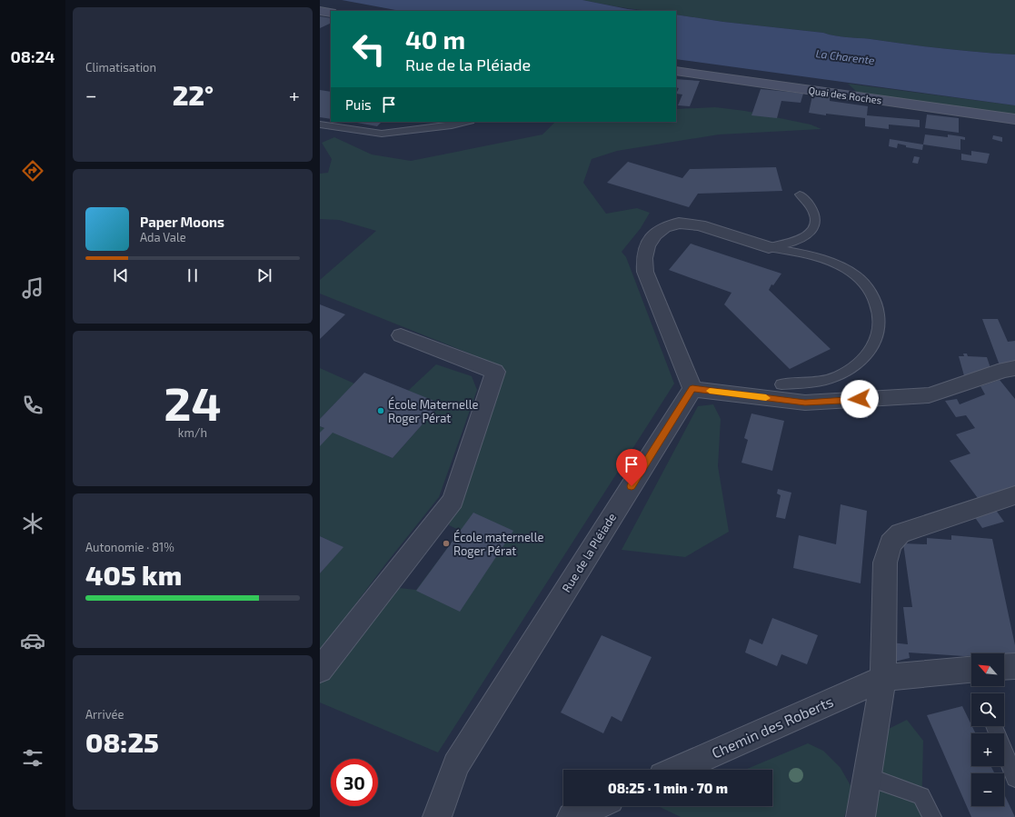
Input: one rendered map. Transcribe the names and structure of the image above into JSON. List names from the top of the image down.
{
  "streets": {
    "street": ["Quai des Roches", "Rue de la Pléiade", "Chemin des Roberts"]
  },
  "water": ["La Charente"],
  "places": ["École Maternelle Roger Pérat", "École maternelle Roger Pérat"],
  "north": "top left",
  "page": {
    "tabs": "08:24",
    "tile": [
      "Climatisation",
      ["24", "km/h"],
      ["Autonomie · 81%", "405 km"],
      ["Arrivée", "08:25"]
    ],
    "turn": ["40 m", "Rue de la Pléiade"],
    "heat": ["−", "22°", "+"],
    "then": "Puis",
    "song": ["Paper Moons", "Ada Vale"],
    "map_buttons": ["+", "−"],
    "limit": "30",
    "trip": "08:25 · 1 min · 70 m"
  }
}
